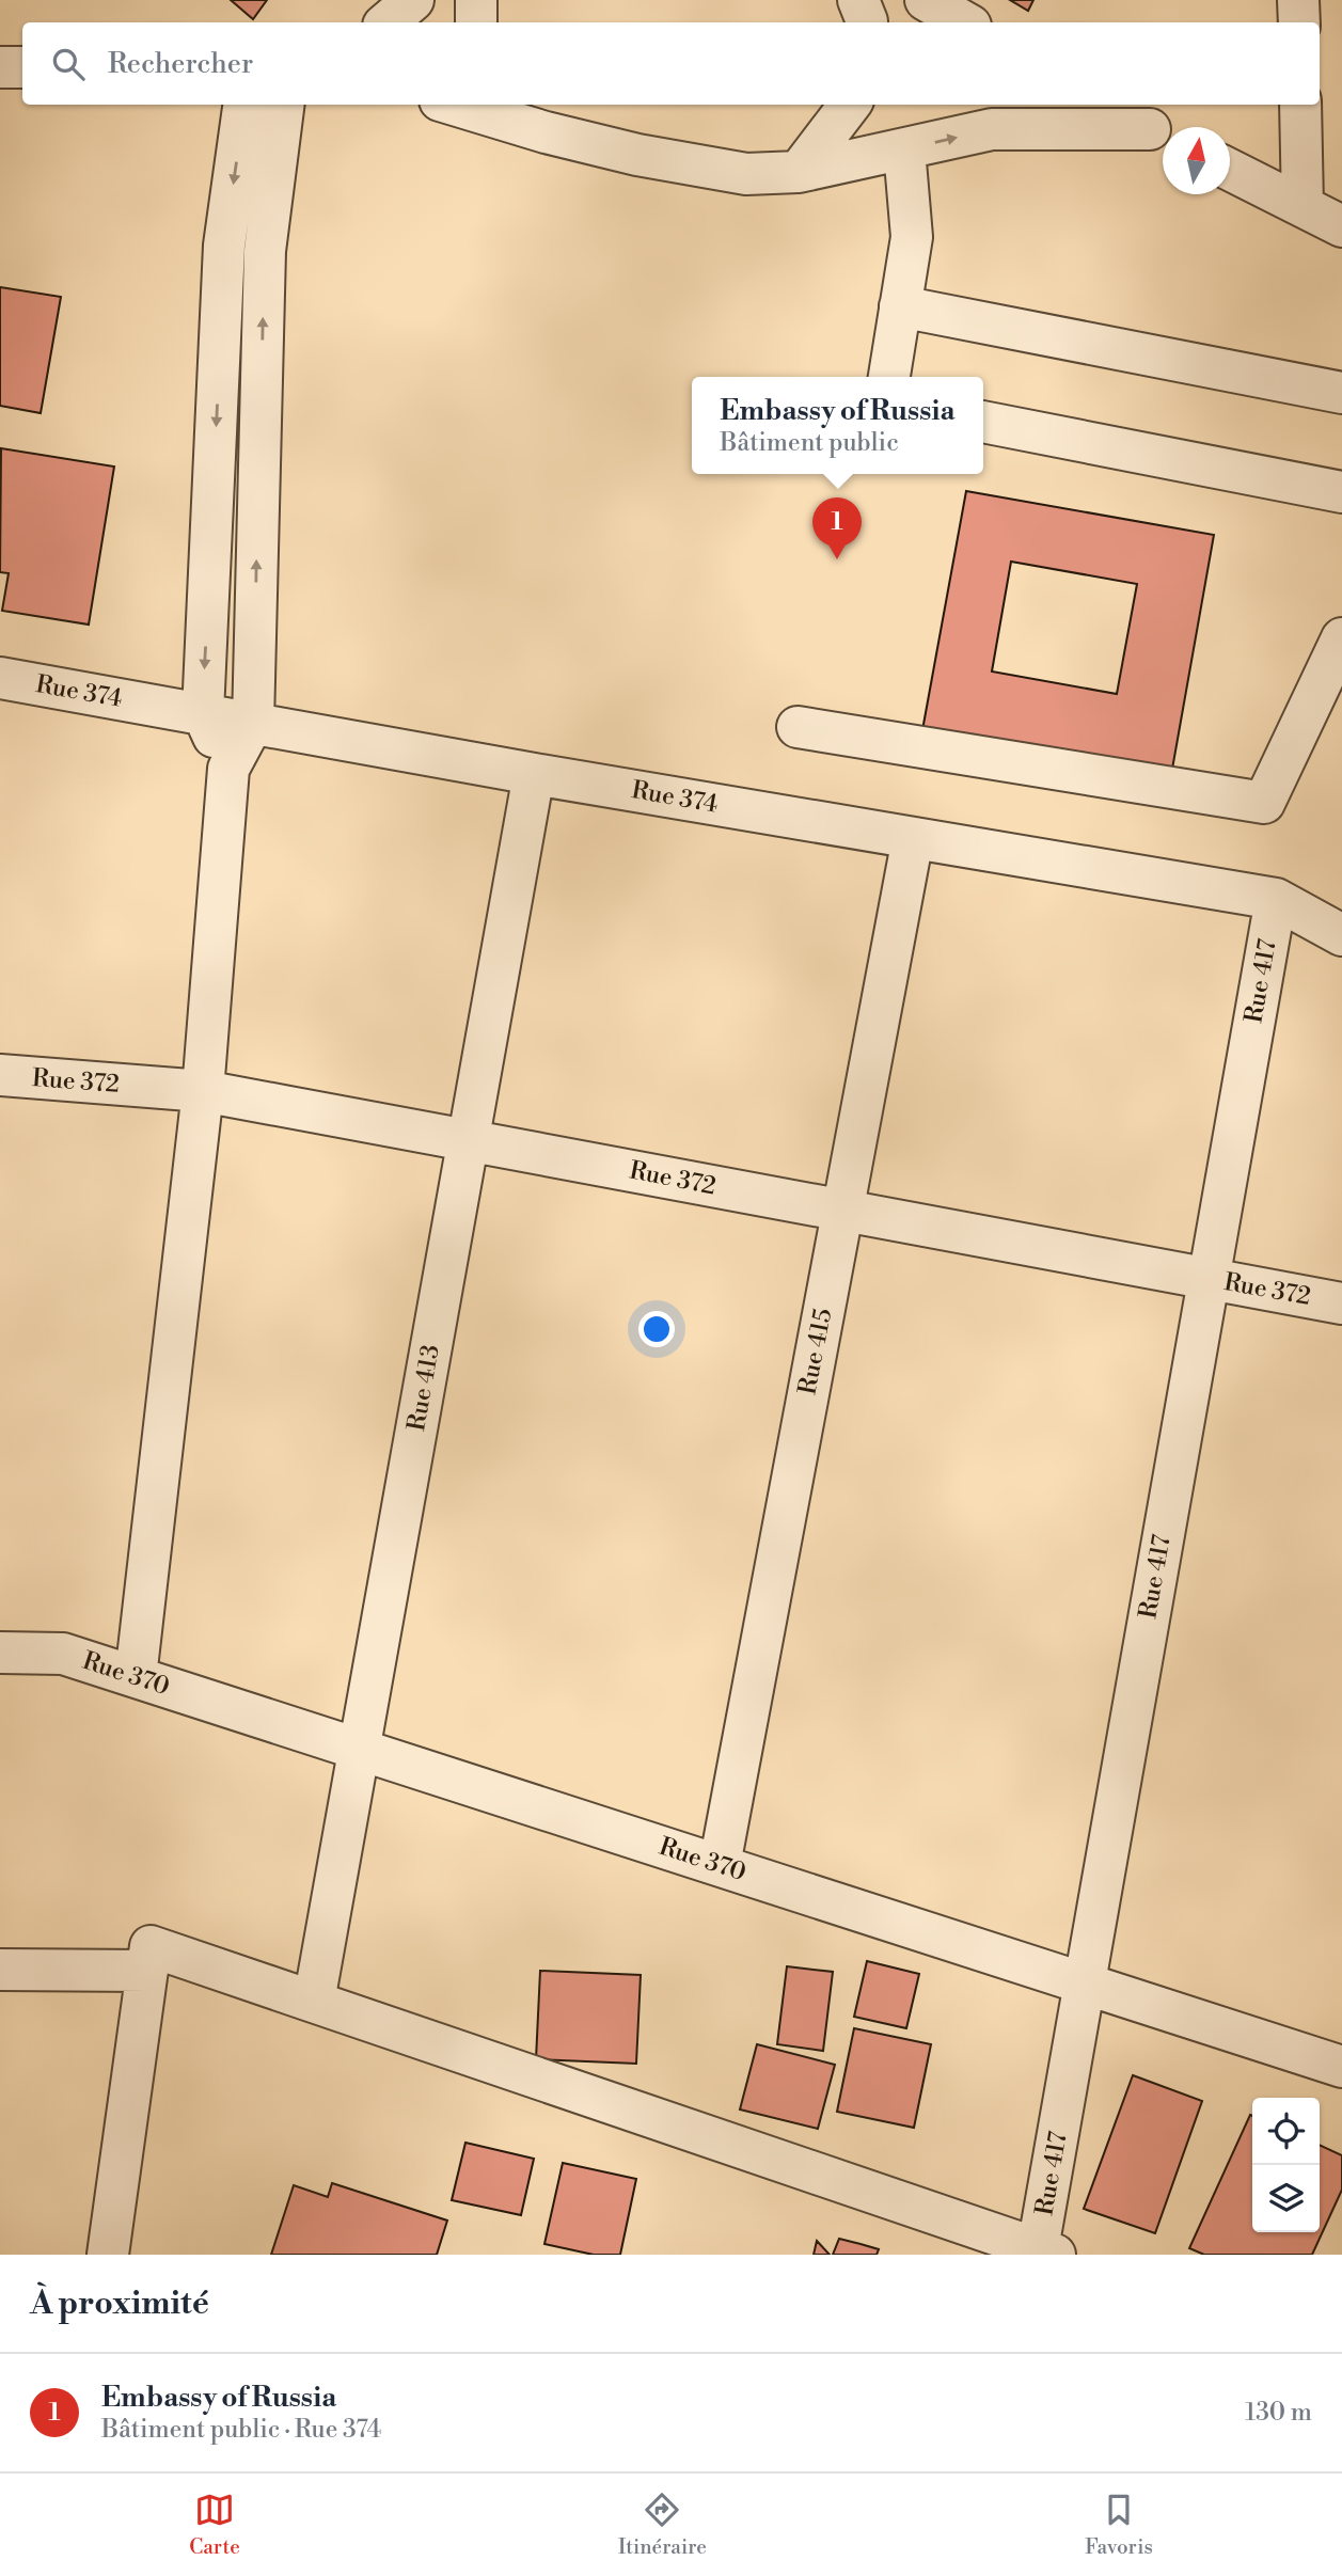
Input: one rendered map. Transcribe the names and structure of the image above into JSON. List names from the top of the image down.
{
  "streets": {
    "street": [
      "Rue 374",
      "Rue 417",
      "Rue 372",
      "Rue 415",
      "Rue 413",
      "Rue 370"
    ]
  },
  "crossings": [
    ["Rue 374", "Rue 417"],
    ["Rue 374", "Rue 415"],
    ["Rue 374", "Rue 413"],
    ["Rue 417", "Rue 372"],
    ["Rue 417", "Rue 370"],
    ["Rue 372", "Rue 415"],
    ["Rue 372", "Rue 413"],
    ["Rue 415", "Rue 370"],
    ["Rue 413", "Rue 370"]
  ],
  "north": "top",
  "page": {
    "search": "Rechercher",
    "popup": ["Embassy of Russia", "Bâtiment public"],
    "pins": "1",
    "heading": "À proximité",
    "list": [
      {
        "mark": "1",
        "name": "Embassy of Russia",
        "note": "Bâtiment public · Rue 374",
        "value": "130 m"
      }
    ],
    "nav": ["Carte", "Itinéraire", "Favoris"]
  }
}
